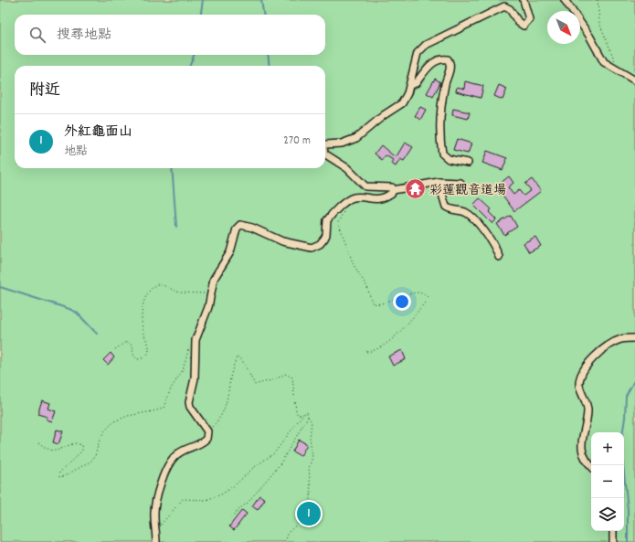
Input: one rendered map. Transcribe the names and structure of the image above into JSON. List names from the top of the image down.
{
  "places": {
    "temple": ["彩蓮觀音道場"]
  },
  "north": "bottom right",
  "page": {
    "search": "搜尋地點",
    "heading": "附近",
    "list": [
      {
        "mark": "1",
        "name": "外紅龜面山",
        "note": "地點",
        "value": "270 m"
      }
    ],
    "map_buttons": ["+", "−"],
    "pins": "1"
  }
}
